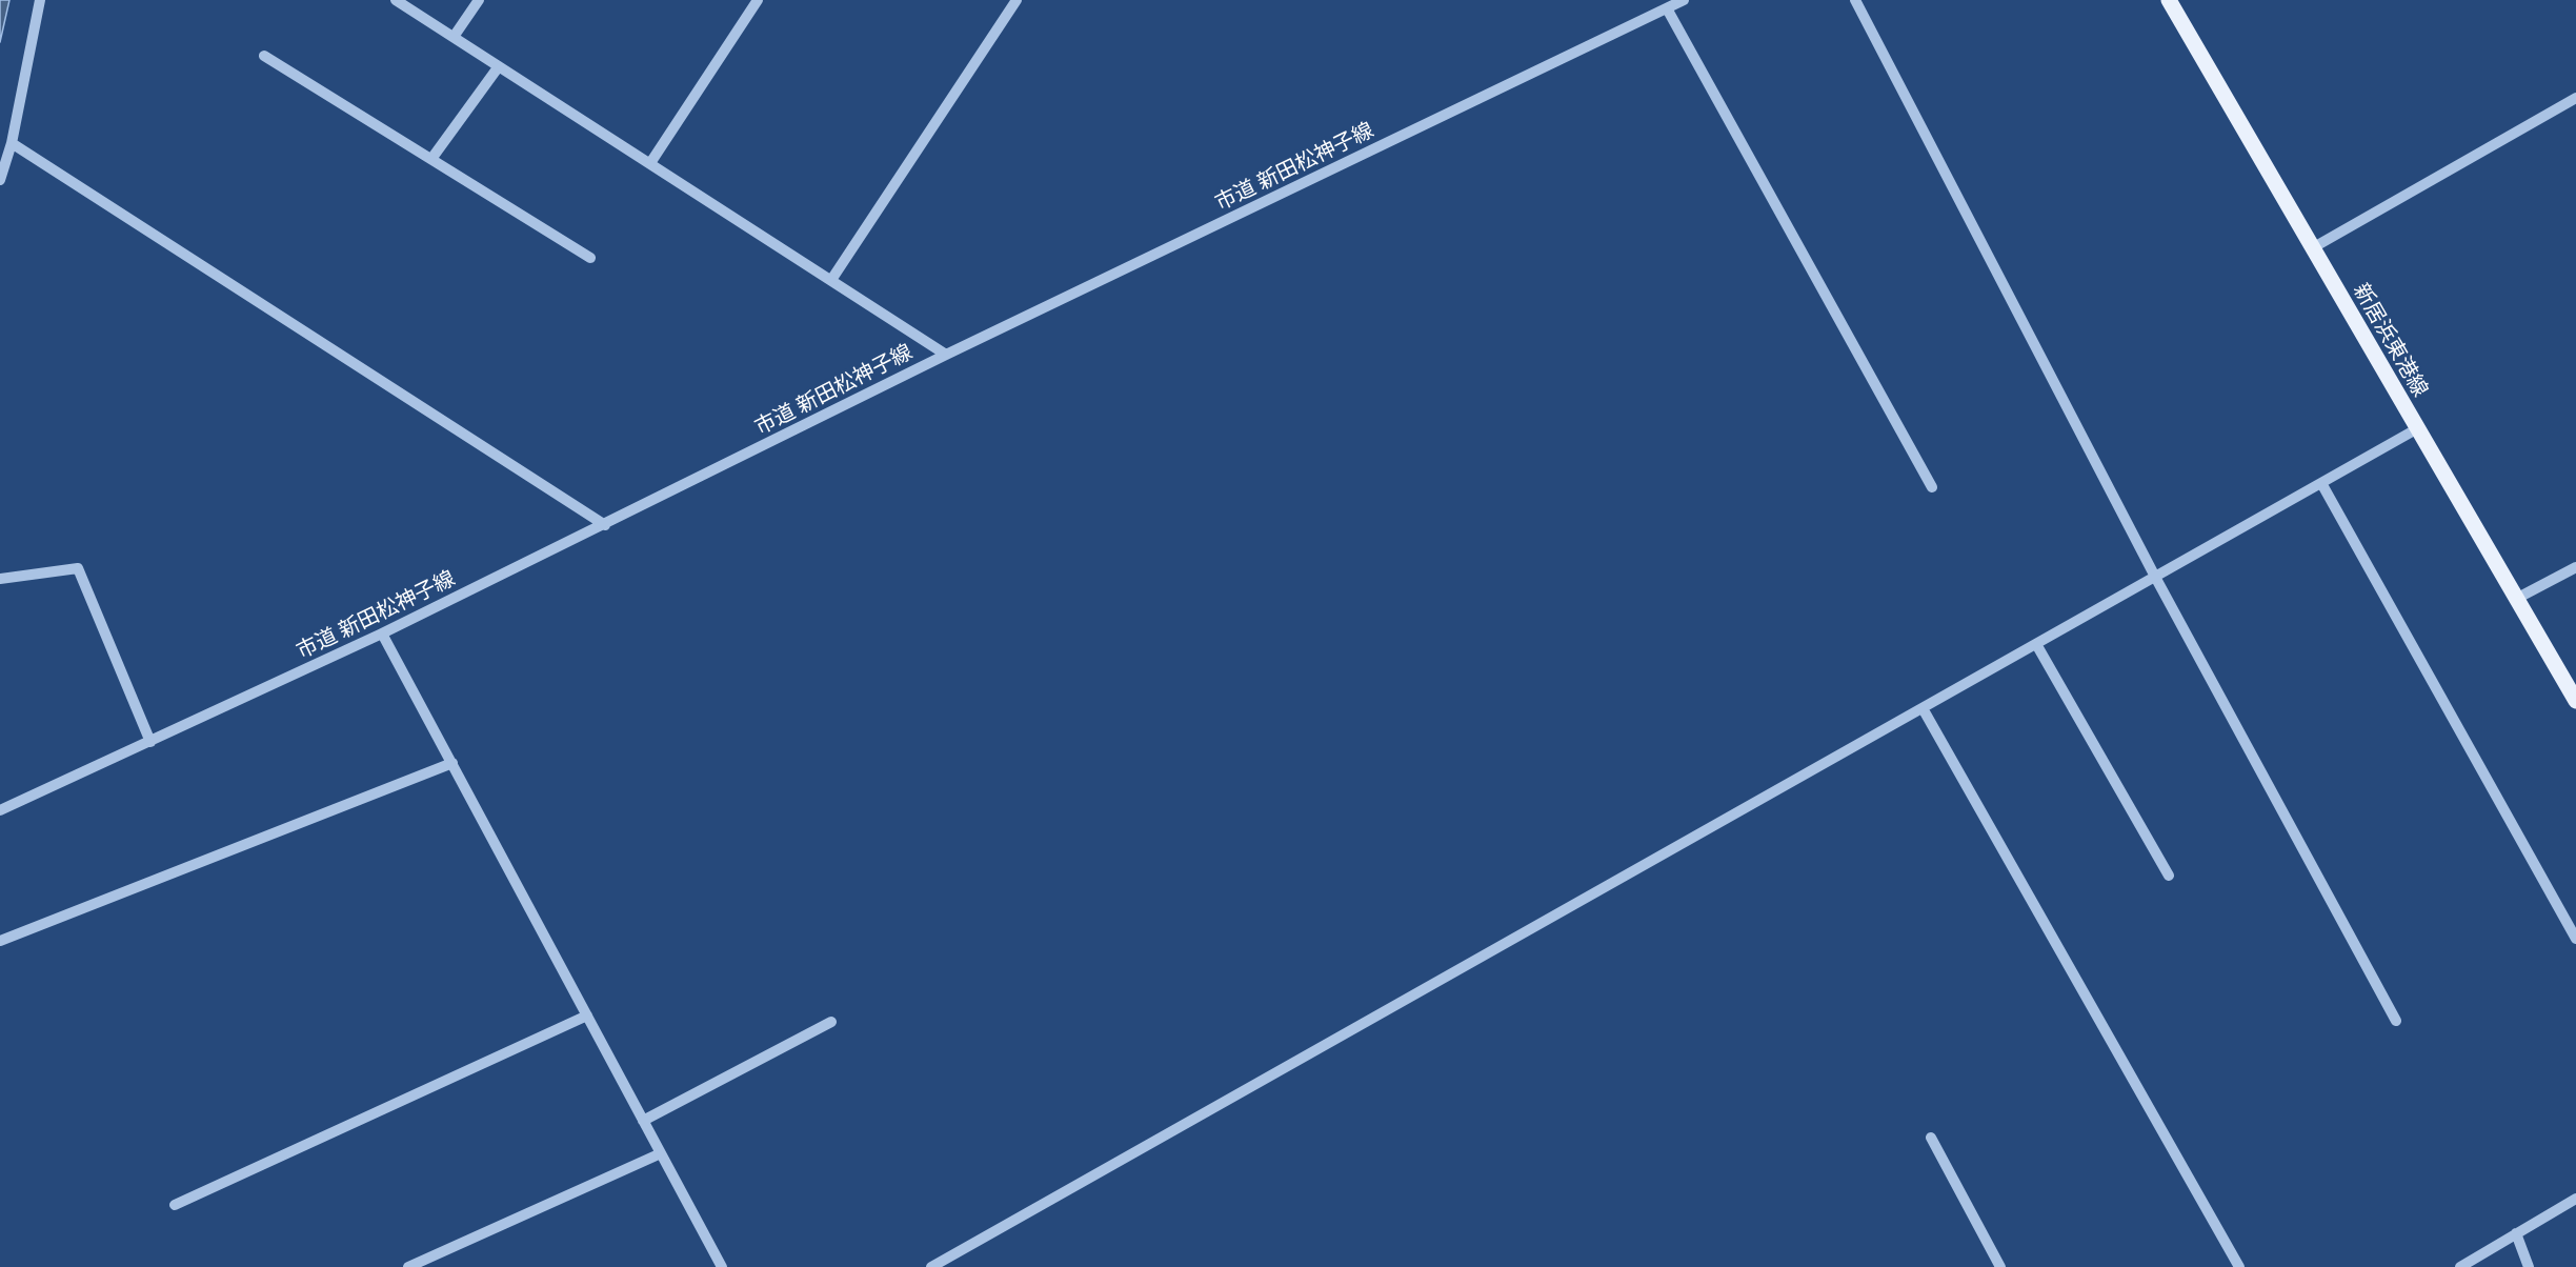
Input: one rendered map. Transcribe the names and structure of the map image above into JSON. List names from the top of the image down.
{
  "streets": {
    "main road": ["新居浜東港線"],
    "street": ["市道 新田松神子線"]
  }
}
